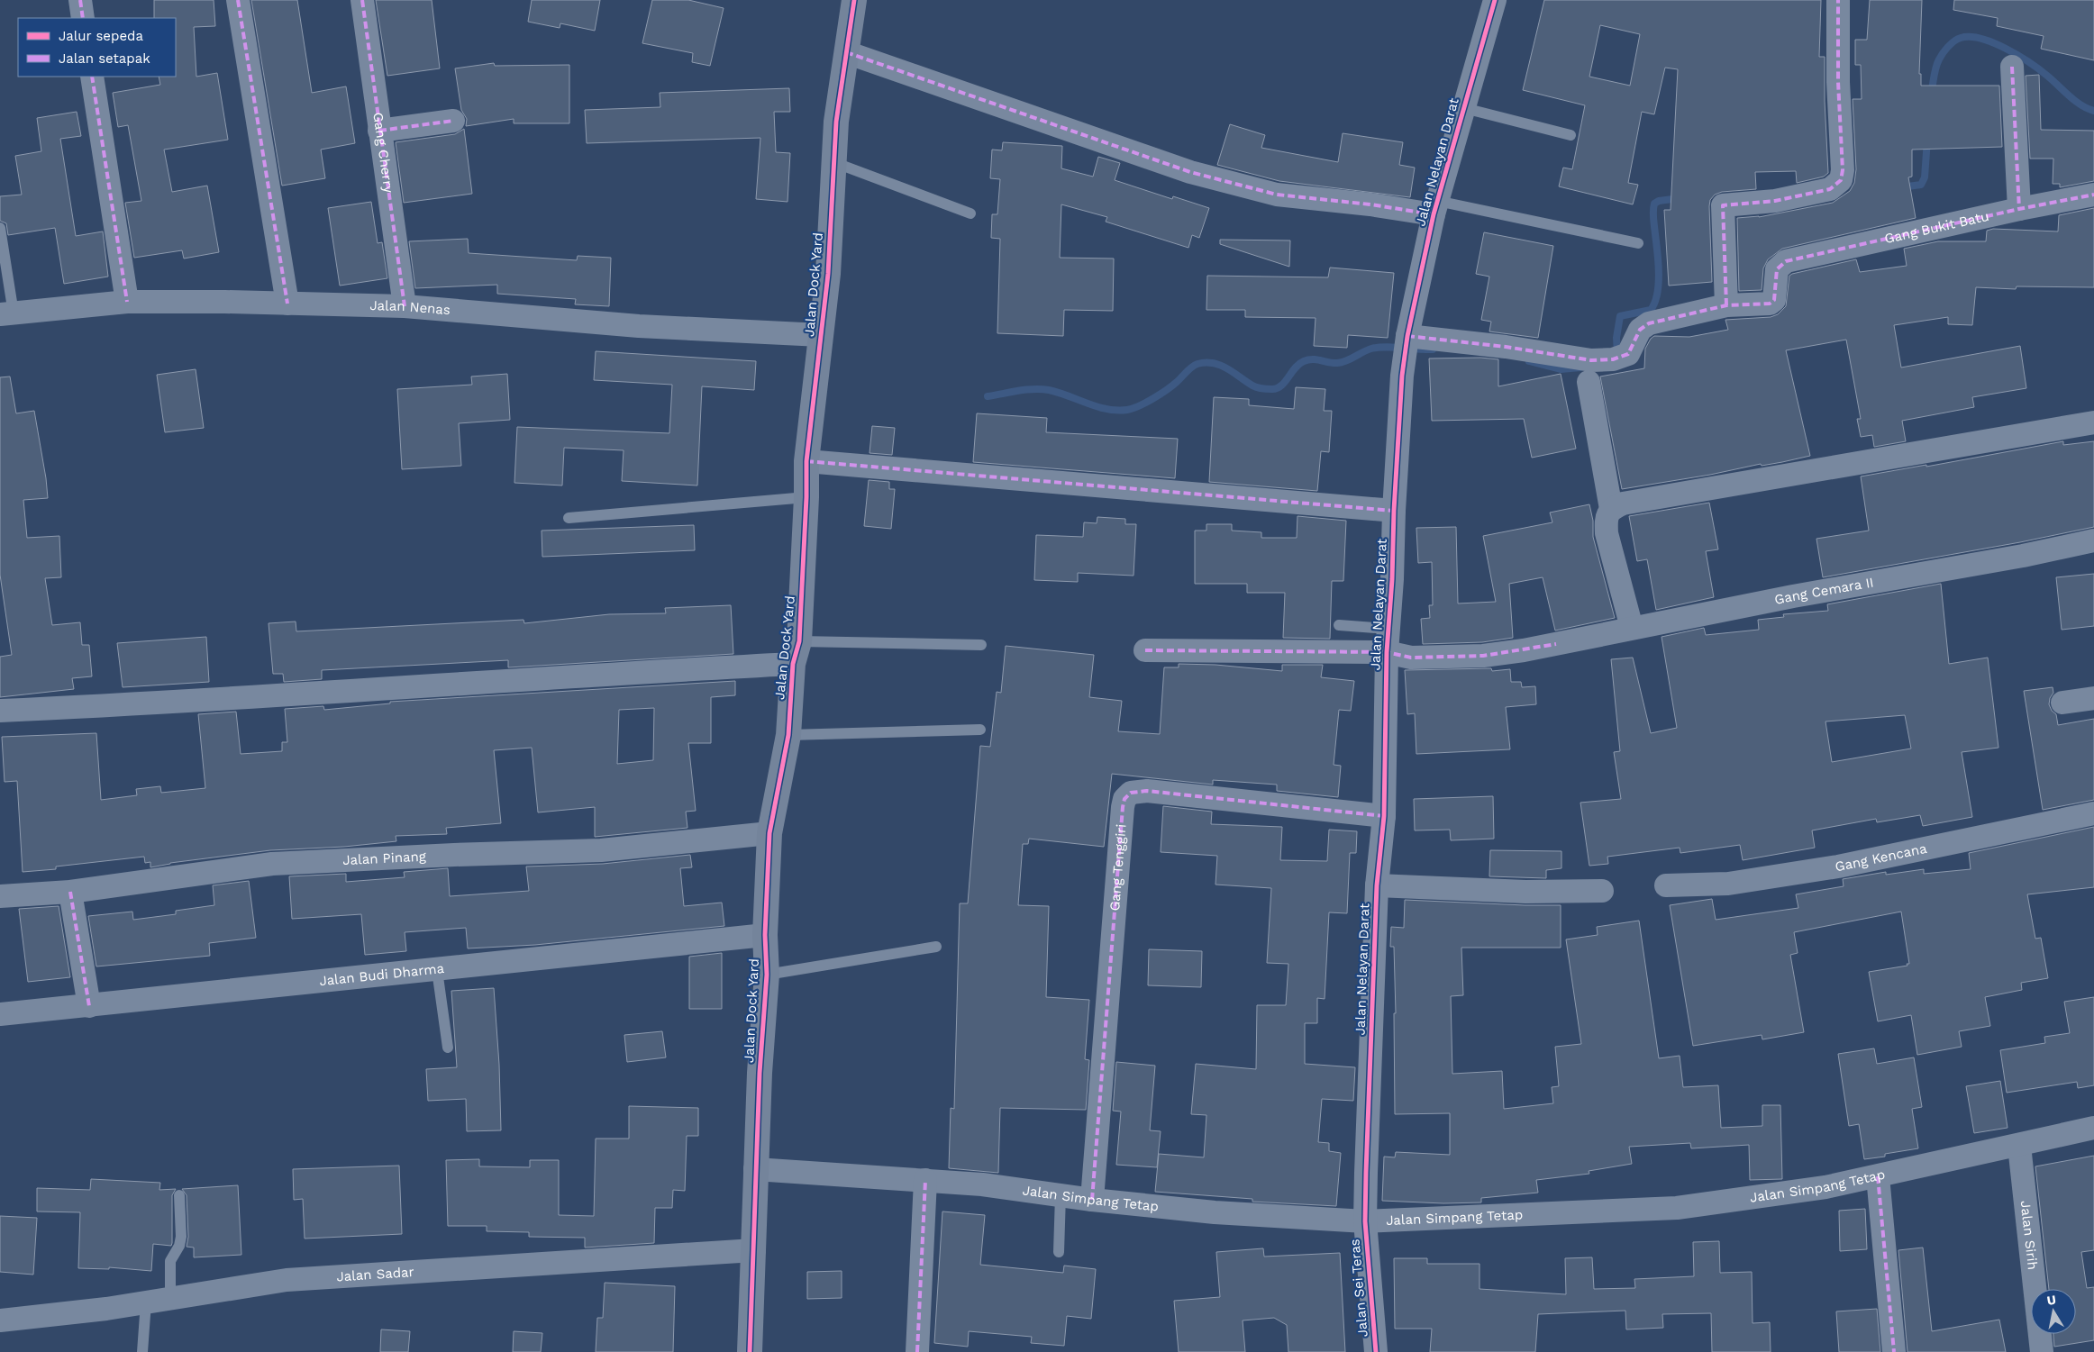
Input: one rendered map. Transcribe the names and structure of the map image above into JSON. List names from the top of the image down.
{
  "streets": {
    "street": [
      "Gang Cherry",
      "Jalan Nelayan Darat",
      "Gang Bukit Batu",
      "Jalan Dock Yard",
      "Jalan Nenas",
      "Gang Cemara II",
      "Gang Kencana",
      "Jalan Pinang",
      "Gang Tenggiri",
      "Jalan Budi Dharma",
      "Jalan Simpang Tetap",
      "Jalan Sirih",
      "Jalan Sadar",
      "Jalan Sei Teras"
    ]
  },
  "crossings": [
    ["Gang Cherry", "Jalan Nenas"],
    ["Jalan Nelayan Darat", "Gang Cemara II"],
    ["Jalan Nelayan Darat", "Gang Tenggiri"],
    ["Jalan Nelayan Darat", "Jalan Simpang Tetap"],
    ["Jalan Nelayan Darat", "Jalan Sei Teras"],
    ["Jalan Dock Yard", "Jalan Nenas"],
    ["Jalan Dock Yard", "Jalan Pinang"],
    ["Jalan Dock Yard", "Jalan Budi Dharma"],
    ["Jalan Dock Yard", "Jalan Simpang Tetap"],
    ["Jalan Dock Yard", "Jalan Sadar"],
    ["Gang Tenggiri", "Jalan Simpang Tetap"],
    ["Jalan Simpang Tetap", "Jalan Sirih"],
    ["Jalan Simpang Tetap", "Jalan Sei Teras"]
  ],
  "legend": ["Jalur sepeda", "Jalan setapak"],
  "north": "top"
}
